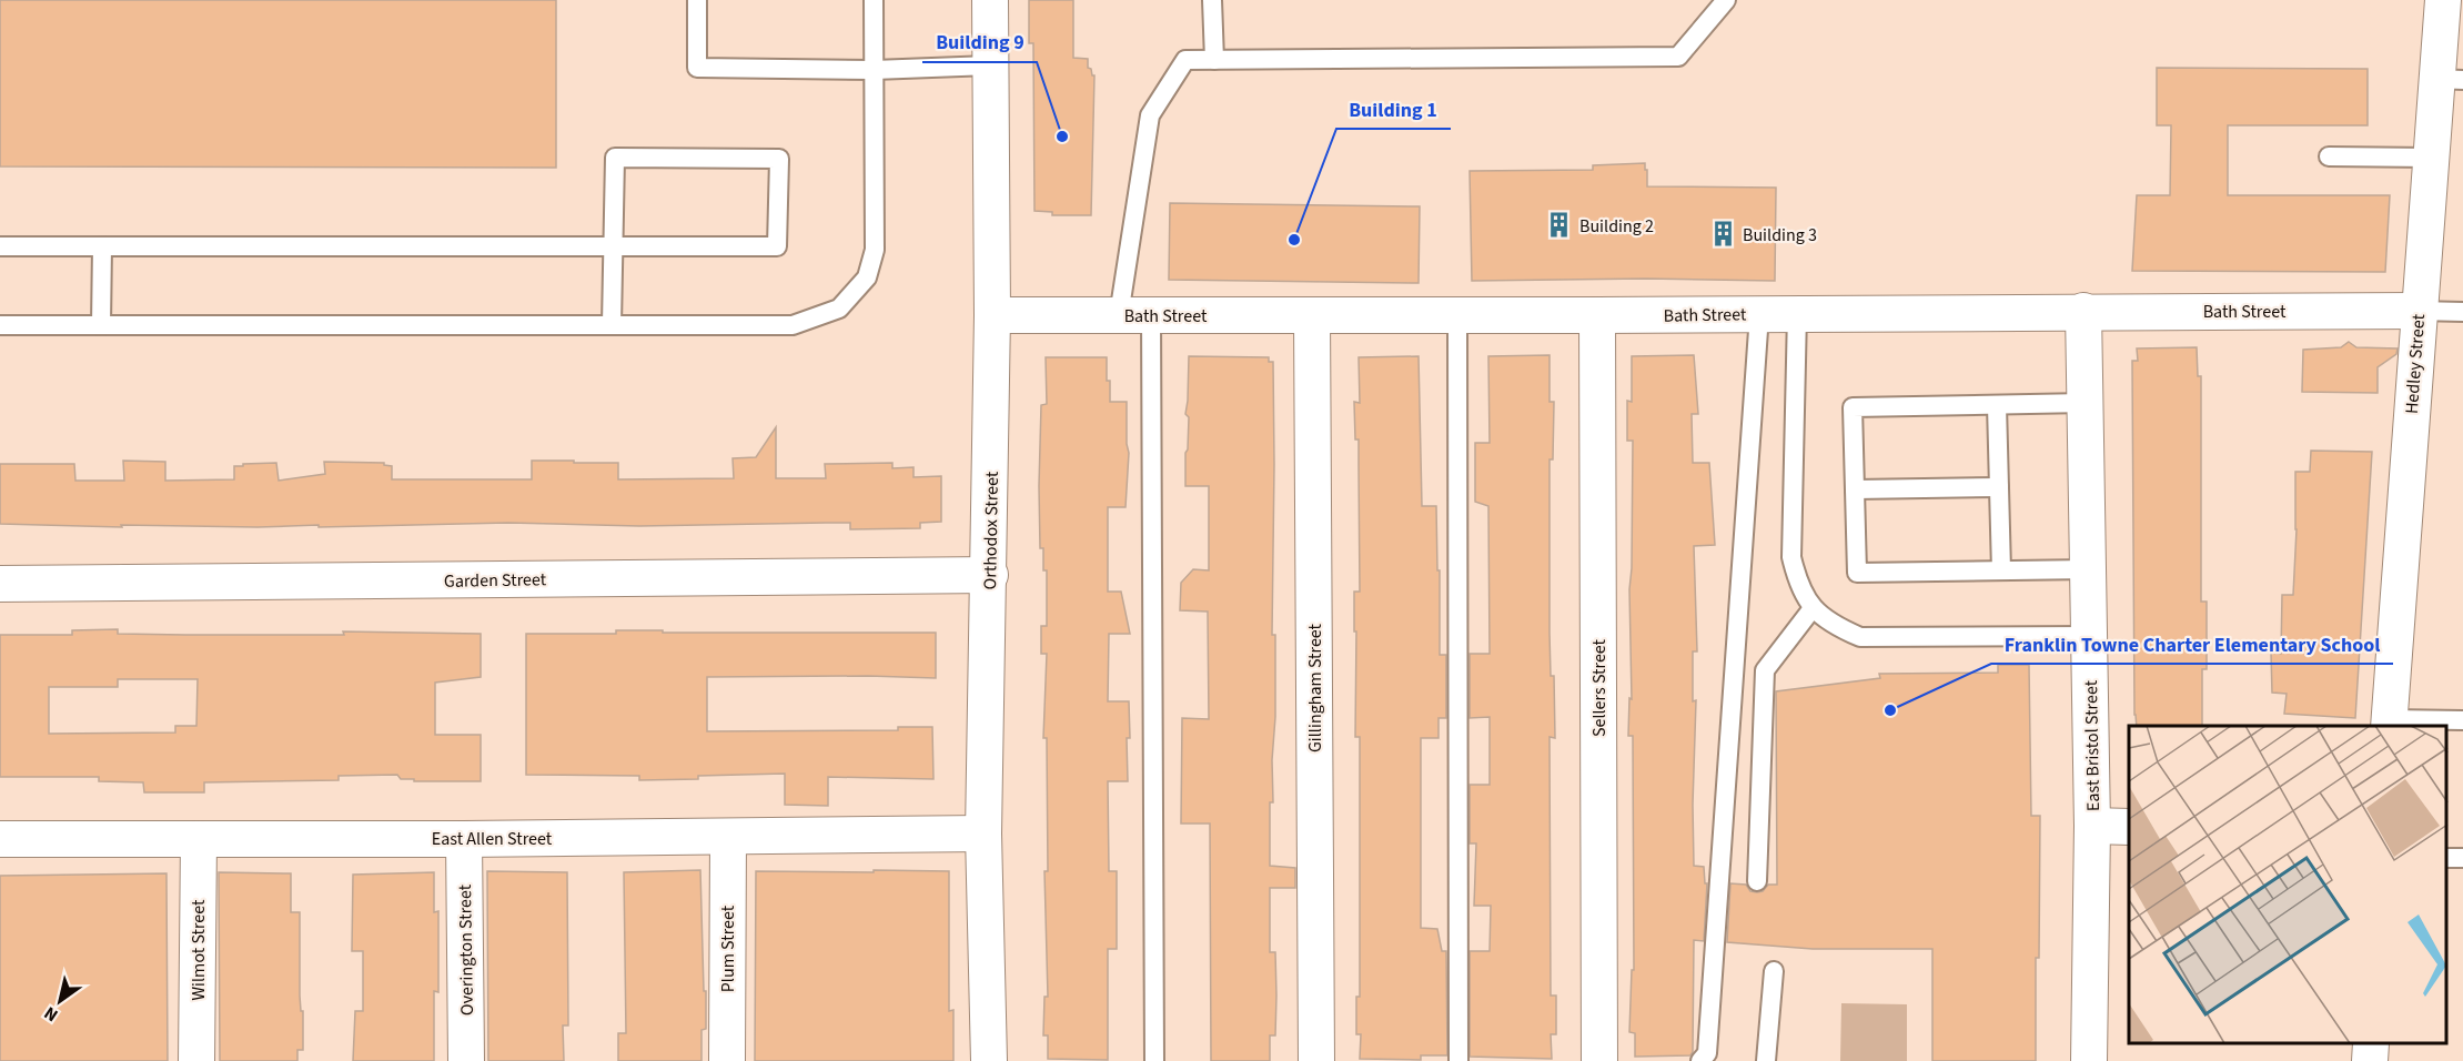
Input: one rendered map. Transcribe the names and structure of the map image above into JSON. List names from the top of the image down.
{
  "streets": {
    "street": [
      "Bath Street",
      "Hedley Street",
      "Orthodox Street",
      "Garden Street",
      "Gillingham Street",
      "Sellers Street",
      "East Bristol Street",
      "East Allen Street",
      "Plum Street",
      "Wilmot Street",
      "Overington Street"
    ]
  },
  "crossings": [
    ["Bath Street", "Hedley Street"],
    ["Bath Street", "Orthodox Street"],
    ["Bath Street", "Gillingham Street"],
    ["Bath Street", "Sellers Street"],
    ["Bath Street", "East Bristol Street"],
    ["Orthodox Street", "Garden Street"],
    ["Orthodox Street", "East Allen Street"],
    ["East Allen Street", "Plum Street"],
    ["East Allen Street", "Wilmot Street"],
    ["East Allen Street", "Overington Street"]
  ],
  "places": {
    "other": ["Building 9", "Building 1", "Franklin Towne Charter Elementary School"],
    "building": ["Building 2", "Building 3"]
  },
  "north": "bottom left"
}
